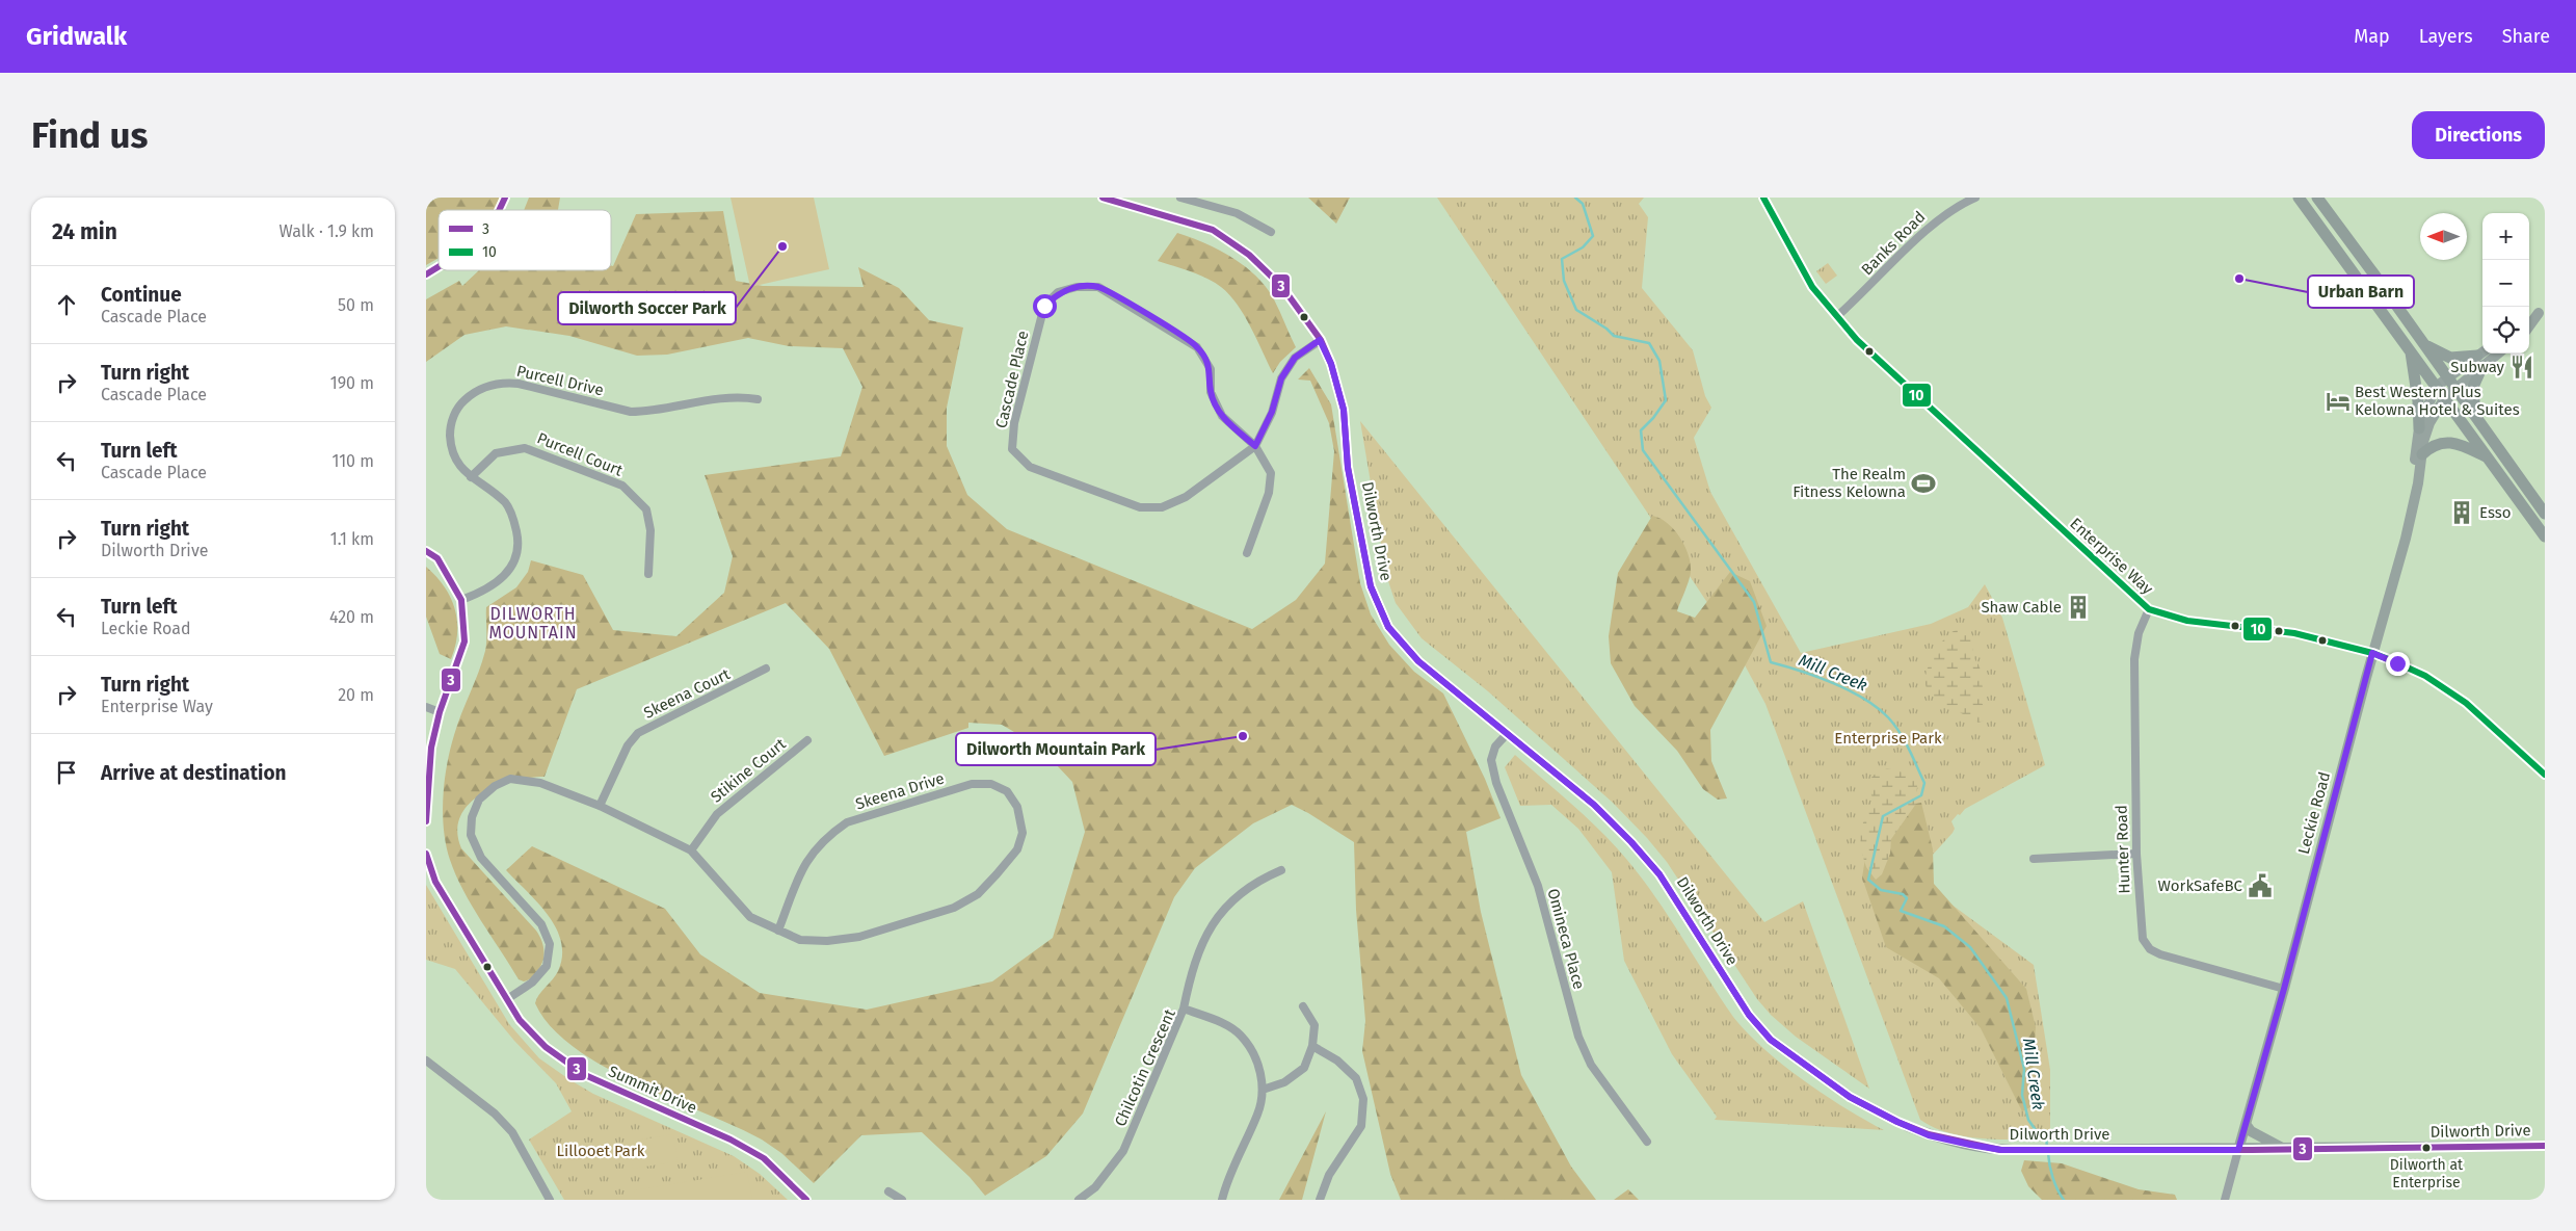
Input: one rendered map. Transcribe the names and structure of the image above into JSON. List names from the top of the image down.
{
  "streets": {
    "main road": ["Dilworth Drive", "Leckie Road"],
    "street": [
      "Banks Road",
      "Cascade Place",
      "Purcell Drive",
      "Purcell Court",
      "Enterprise Way",
      "Skeena Court",
      "Stikine Court",
      "Skeena Drive",
      "Hunter Road",
      "Omineca Place",
      "Chilcotin Crescent",
      "Summit Drive"
    ]
  },
  "crossings": [
    ["Banks Road", "Enterprise Way"],
    ["Cascade Place", "Dilworth Drive"],
    ["Purcell Drive", "Purcell Court"],
    ["Dilworth Drive", "Leckie Road"],
    ["Dilworth Drive", "Omineca Place"],
    ["Enterprise Way", "Leckie Road"],
    ["Enterprise Way", "Hunter Road"],
    ["Skeena Court", "Skeena Drive"],
    ["Stikine Court", "Skeena Drive"],
    ["Skeena Drive", "Summit Drive"],
    ["Leckie Road", "Hunter Road"]
  ],
  "districts": ["DILWORTH MOUNTAIN"],
  "water": ["Mill Creek"],
  "parks": ["Enterprise Park", "Lillooet Park"],
  "places": {
    "other": [
      "Dilworth Soccer Park",
      "Urban Barn",
      "Dilworth Mountain Park",
      "Dilworth at Enterprise"
    ],
    "restaurant": ["Subway"],
    "hotel": ["Best Western Plus Kelowna Hotel & Suites"],
    "sports": ["The Realm Fitness Kelowna"],
    "building": ["Esso", "Shaw Cable"],
    "public building": ["WorkSafeBC"]
  },
  "lines": ["transit line 3", "transit line 10"],
  "legend": ["3", "10"],
  "north": "left",
  "page": {
    "header": "Gridwalk",
    "nav": ["Map", "Layers", "Share"],
    "buttons": "Directions",
    "title": "Find us",
    "heading": ["24 min", "Walk · 1.9 km"],
    "map_buttons": ["+", "−"],
    "list": [
      ["Continue", "Cascade Place", "50 m"],
      ["Turn right", "Cascade Place", "190 m"],
      ["Turn left", "Cascade Place", "110 m"],
      ["Turn right", "Dilworth Drive", "1.1 km"],
      ["Turn left", "Leckie Road", "420 m"],
      ["Turn right", "Enterprise Way", "20 m"],
      "Arrive at destination"
    ]
  }
}
